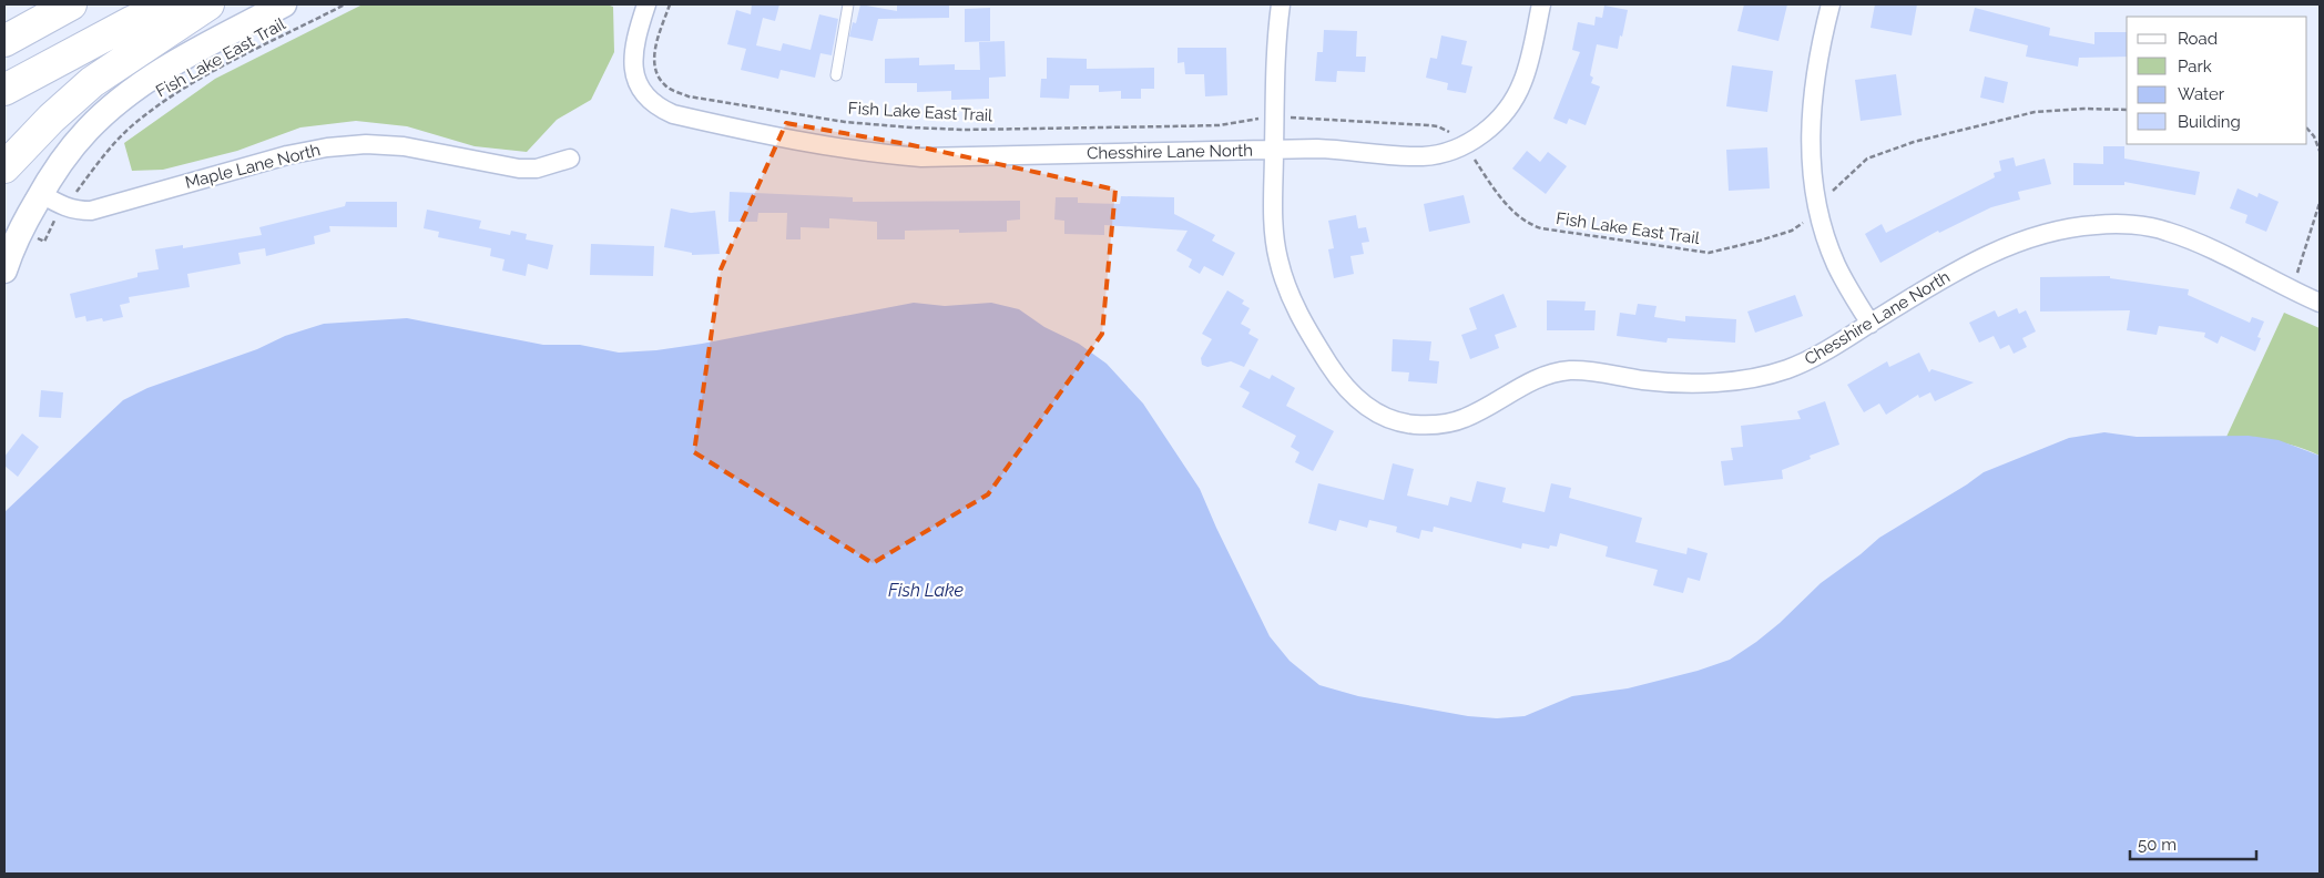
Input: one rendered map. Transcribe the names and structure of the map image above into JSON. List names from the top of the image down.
{
  "streets": {
    "street": ["Chesshire Lane North", "Maple Lane North"],
    "path": ["Fish Lake East Trail"]
  },
  "water": ["Fish Lake"],
  "legend": [
    "Road",
    "Park",
    "Water",
    "Building"
  ],
  "scale_bar": "50 m"
}
